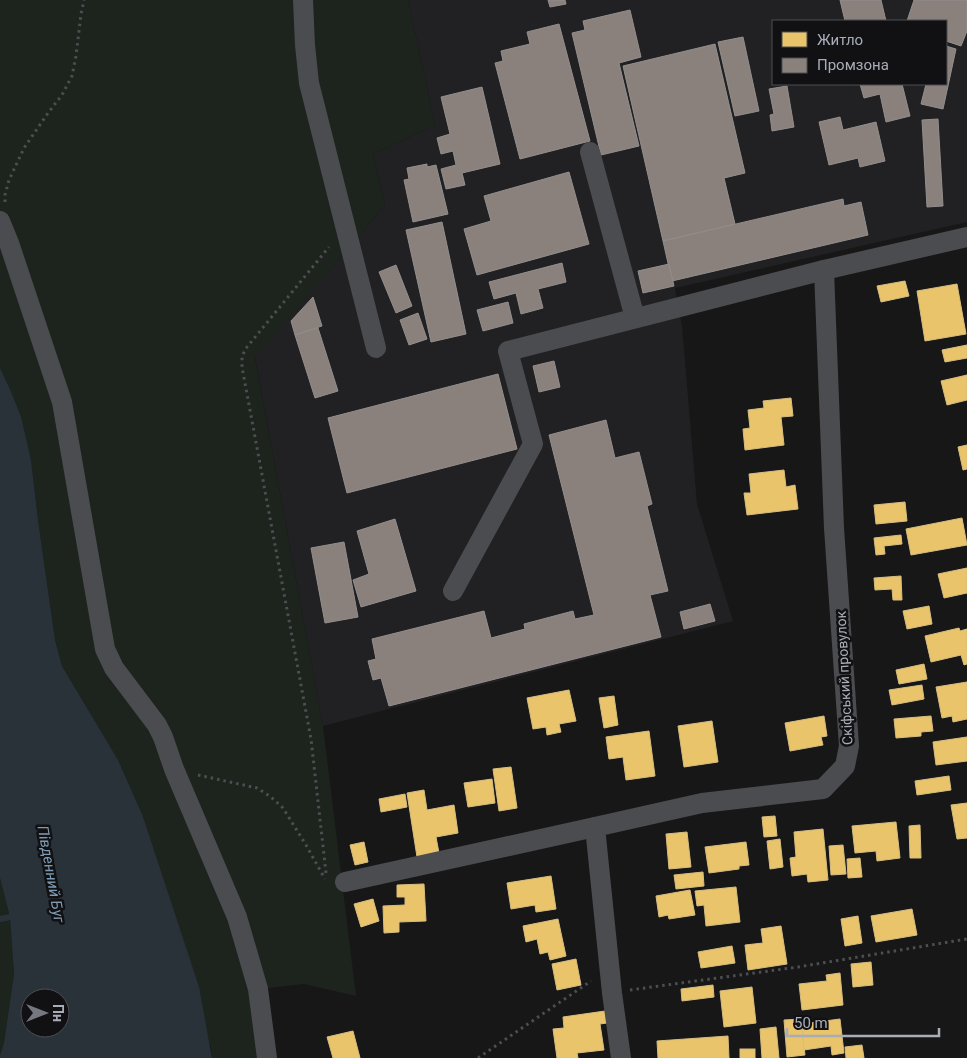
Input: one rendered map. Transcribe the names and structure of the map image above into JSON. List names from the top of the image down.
{
  "streets": {
    "street": ["Скіфський провулок"]
  },
  "water": ["Південний Буг"],
  "legend": ["Житло", "Промзона"],
  "scale_bar": "50 m",
  "north": "right"
}
